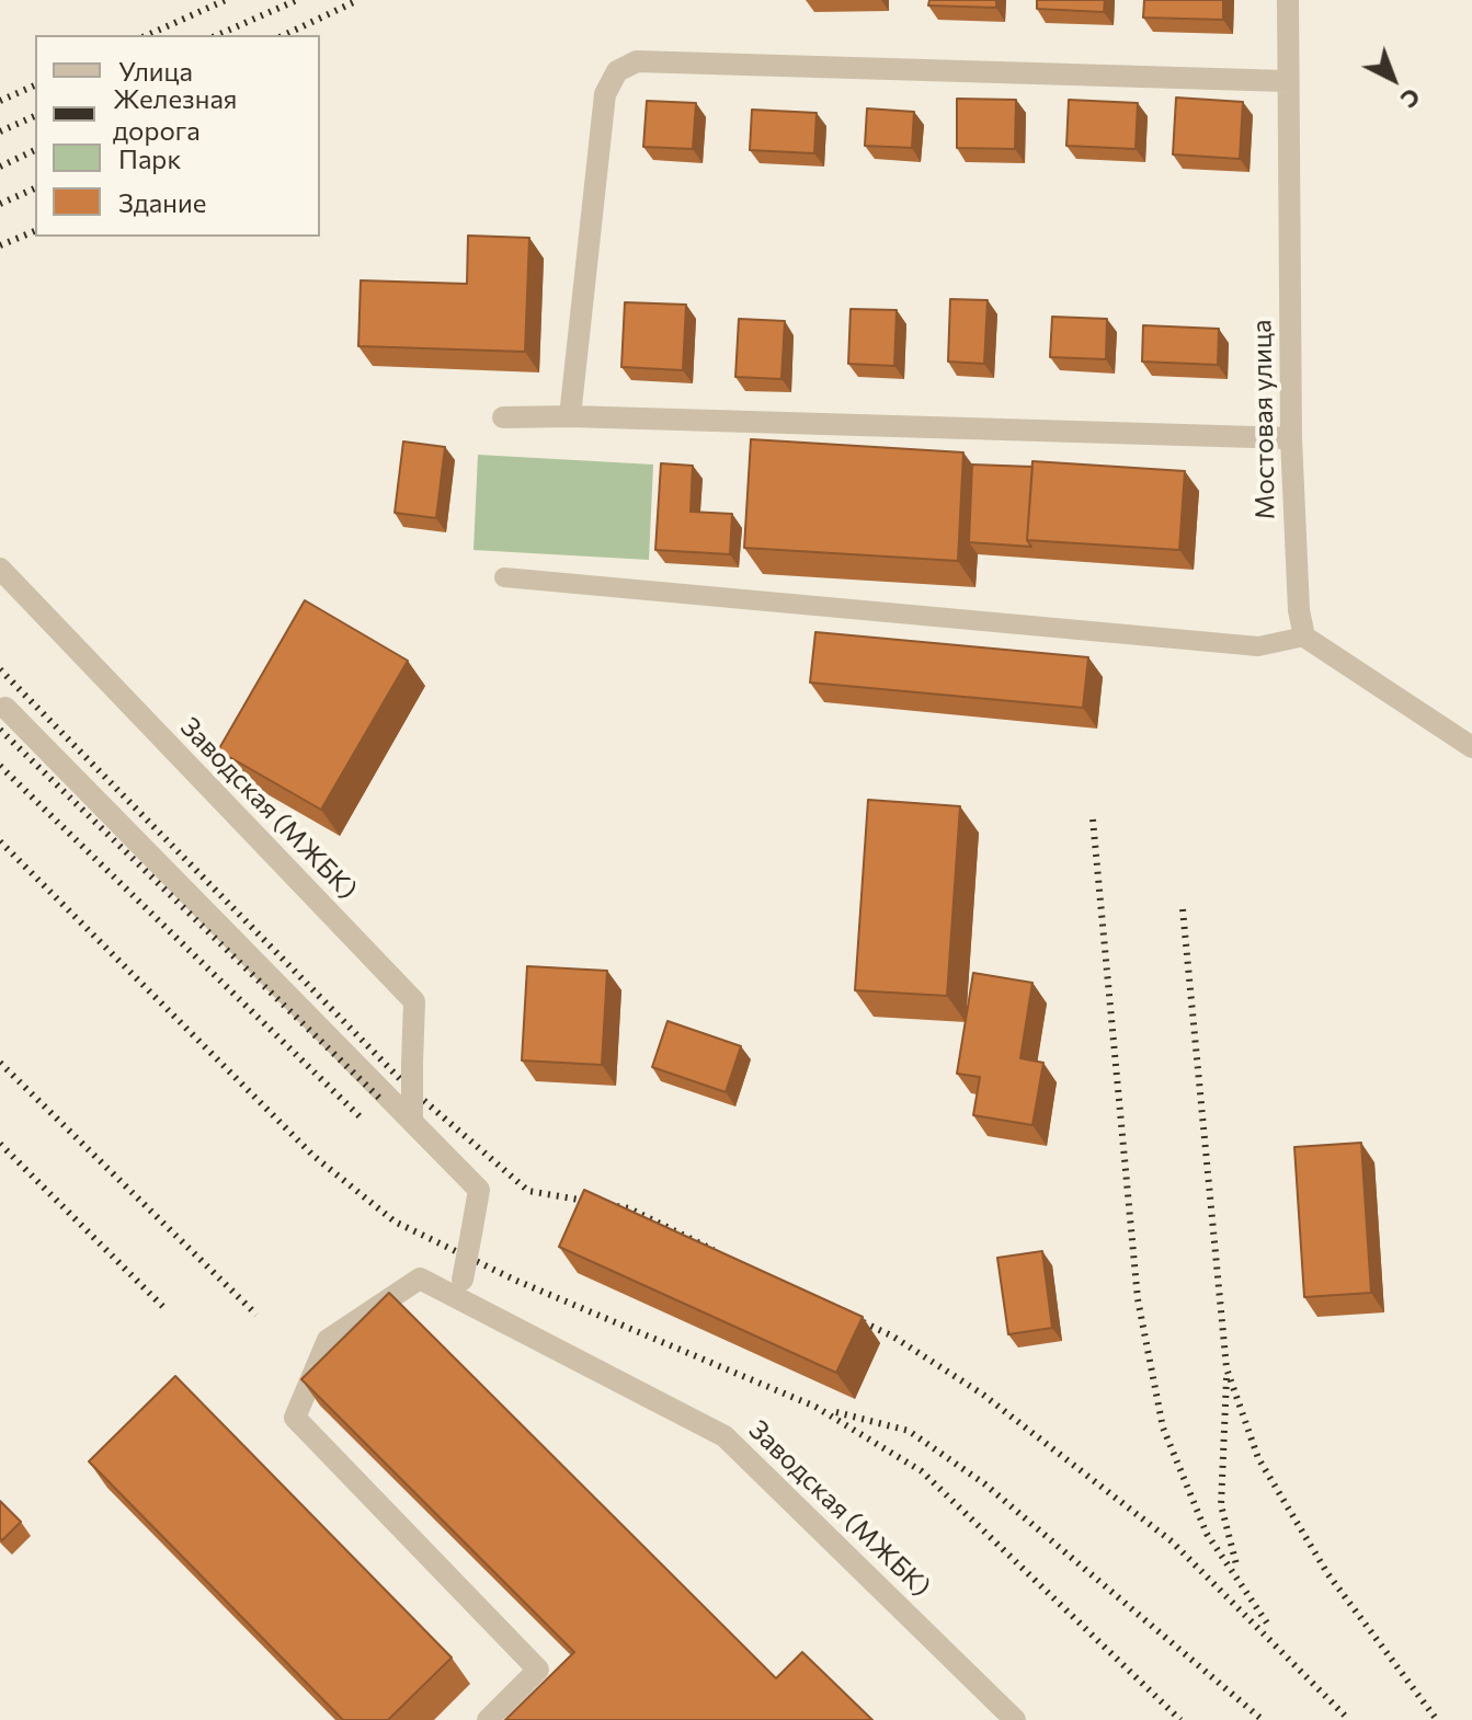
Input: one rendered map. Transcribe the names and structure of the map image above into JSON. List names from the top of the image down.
{
  "streets": {
    "street": ["Мостовая улица", "Заводская (МЖБК)"]
  },
  "legend": [
    "Улица",
    "Железная дорога",
    "Парк",
    "Здание"
  ],
  "north": "bottom right"
}
